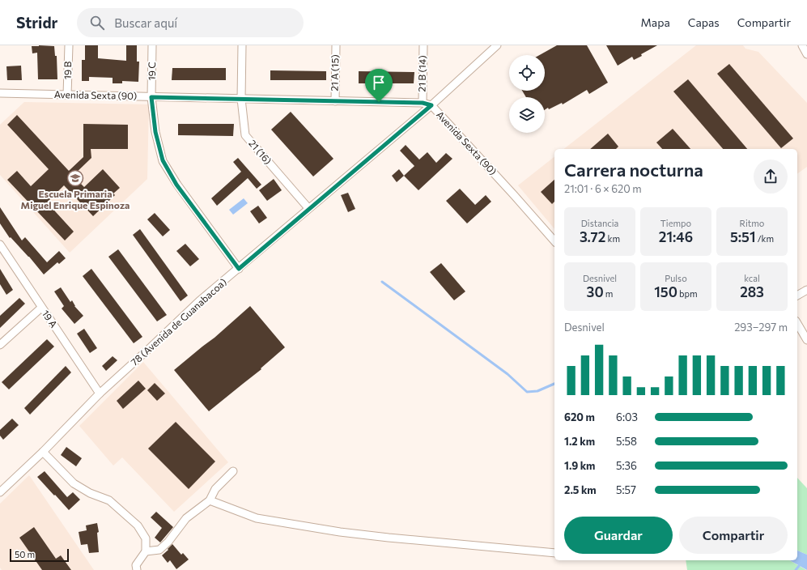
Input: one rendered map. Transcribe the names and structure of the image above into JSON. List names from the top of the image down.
{
  "streets": {
    "street": [
      "19 B",
      "19 C",
      "21 A (15)",
      "21 B (14)",
      "Avenida Sexta (90)",
      "21 (16)",
      "19 A",
      "78 (Avenida de Guanabacoa)"
    ]
  },
  "crossings": [
    ["19 B", "Avenida Sexta (90)"],
    ["19 C", "Avenida Sexta (90)"],
    ["19 C", "78 (Avenida de Guanabacoa)"],
    ["21 A (15)", "Avenida Sexta (90)"],
    ["21 B (14)", "Avenida Sexta (90)"],
    ["Avenida Sexta (90)", "21 (16)"],
    ["Avenida Sexta (90)", "78 (Avenida de Guanabacoa)"],
    ["21 (16)", "78 (Avenida de Guanabacoa)"],
    ["19 A", "78 (Avenida de Guanabacoa)"]
  ],
  "places": {
    "school or university": ["Escuela Primaria Miguel Enrique Espinoza"]
  },
  "scale_bar": "50 m",
  "page": {
    "header": "Stridr",
    "search": "Buscar aquí",
    "nav": ["Mapa", "Capas", "Compartir"],
    "heading": ["Carrera nocturna", "21:01 · 6 × 620 m"],
    "stats": [
      ["Distancia", "3.72 km"],
      ["Tiempo", "21:46"],
      ["Ritmo", "5:51 /km"],
      ["Desnivel", "30 m"],
      ["Pulso", "150 bpm"],
      ["kcal", "283"]
    ],
    "chart": ["Desnivel", "293–297 m"],
    "list": [
      {
        "name": "620 m",
        "note": "6:03"
      },
      {
        "name": "1.2 km",
        "note": "5:58"
      },
      {
        "name": "1.9 km",
        "note": "5:36"
      },
      {
        "name": "2.5 km",
        "note": "5:57"
      }
    ],
    "buttons": ["Guardar", "Compartir"],
    "scale": "50 m"
  }
}
